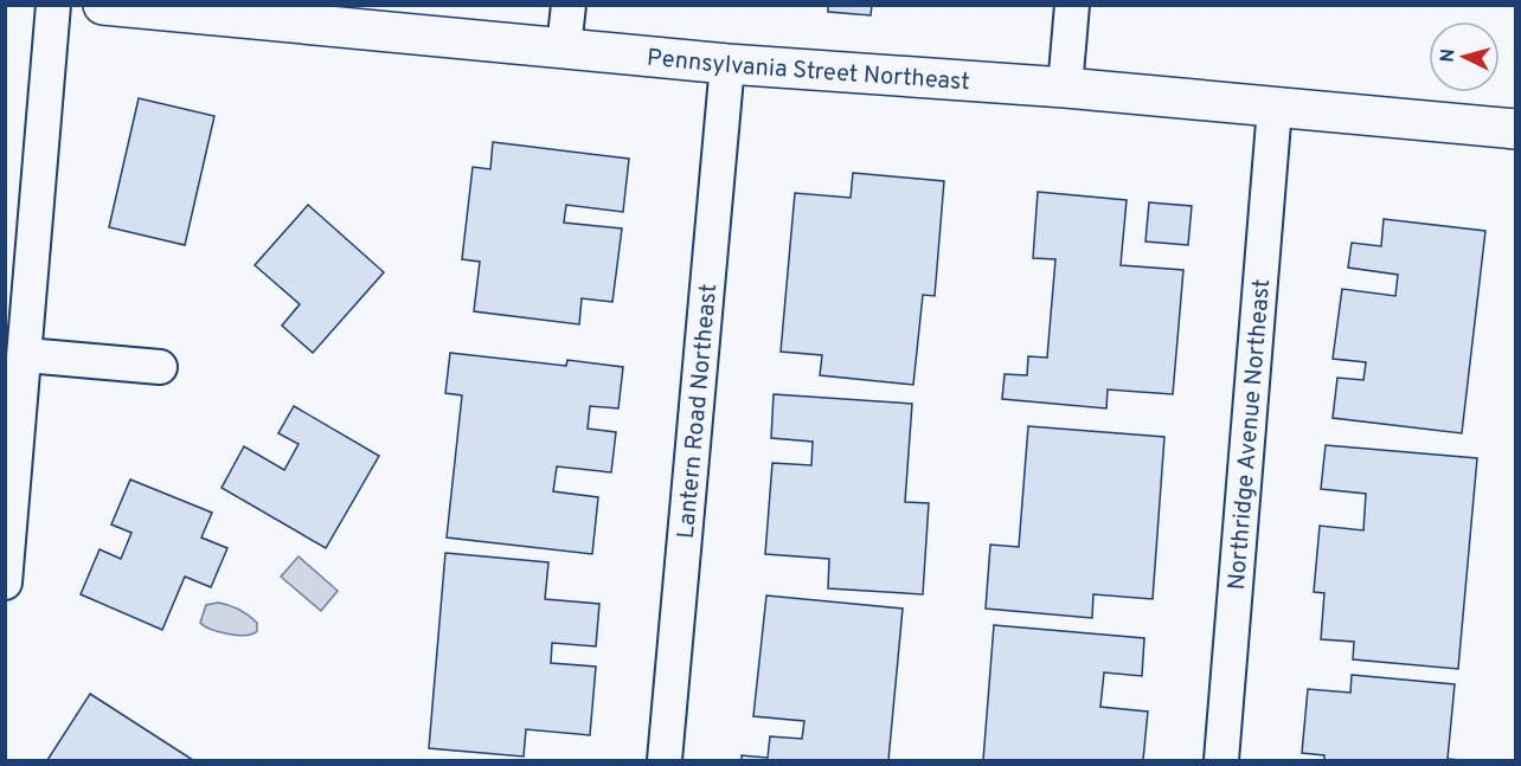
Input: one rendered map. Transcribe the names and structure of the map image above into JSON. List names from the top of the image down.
{
  "streets": {
    "street": ["Pennsylvania Street Northeast", "Lantern Road Northeast", "Northridge Avenue Northeast"]
  },
  "crossings": [
    ["Pennsylvania Street Northeast", "Lantern Road Northeast"],
    ["Pennsylvania Street Northeast", "Northridge Avenue Northeast"]
  ],
  "north": "left"
}
